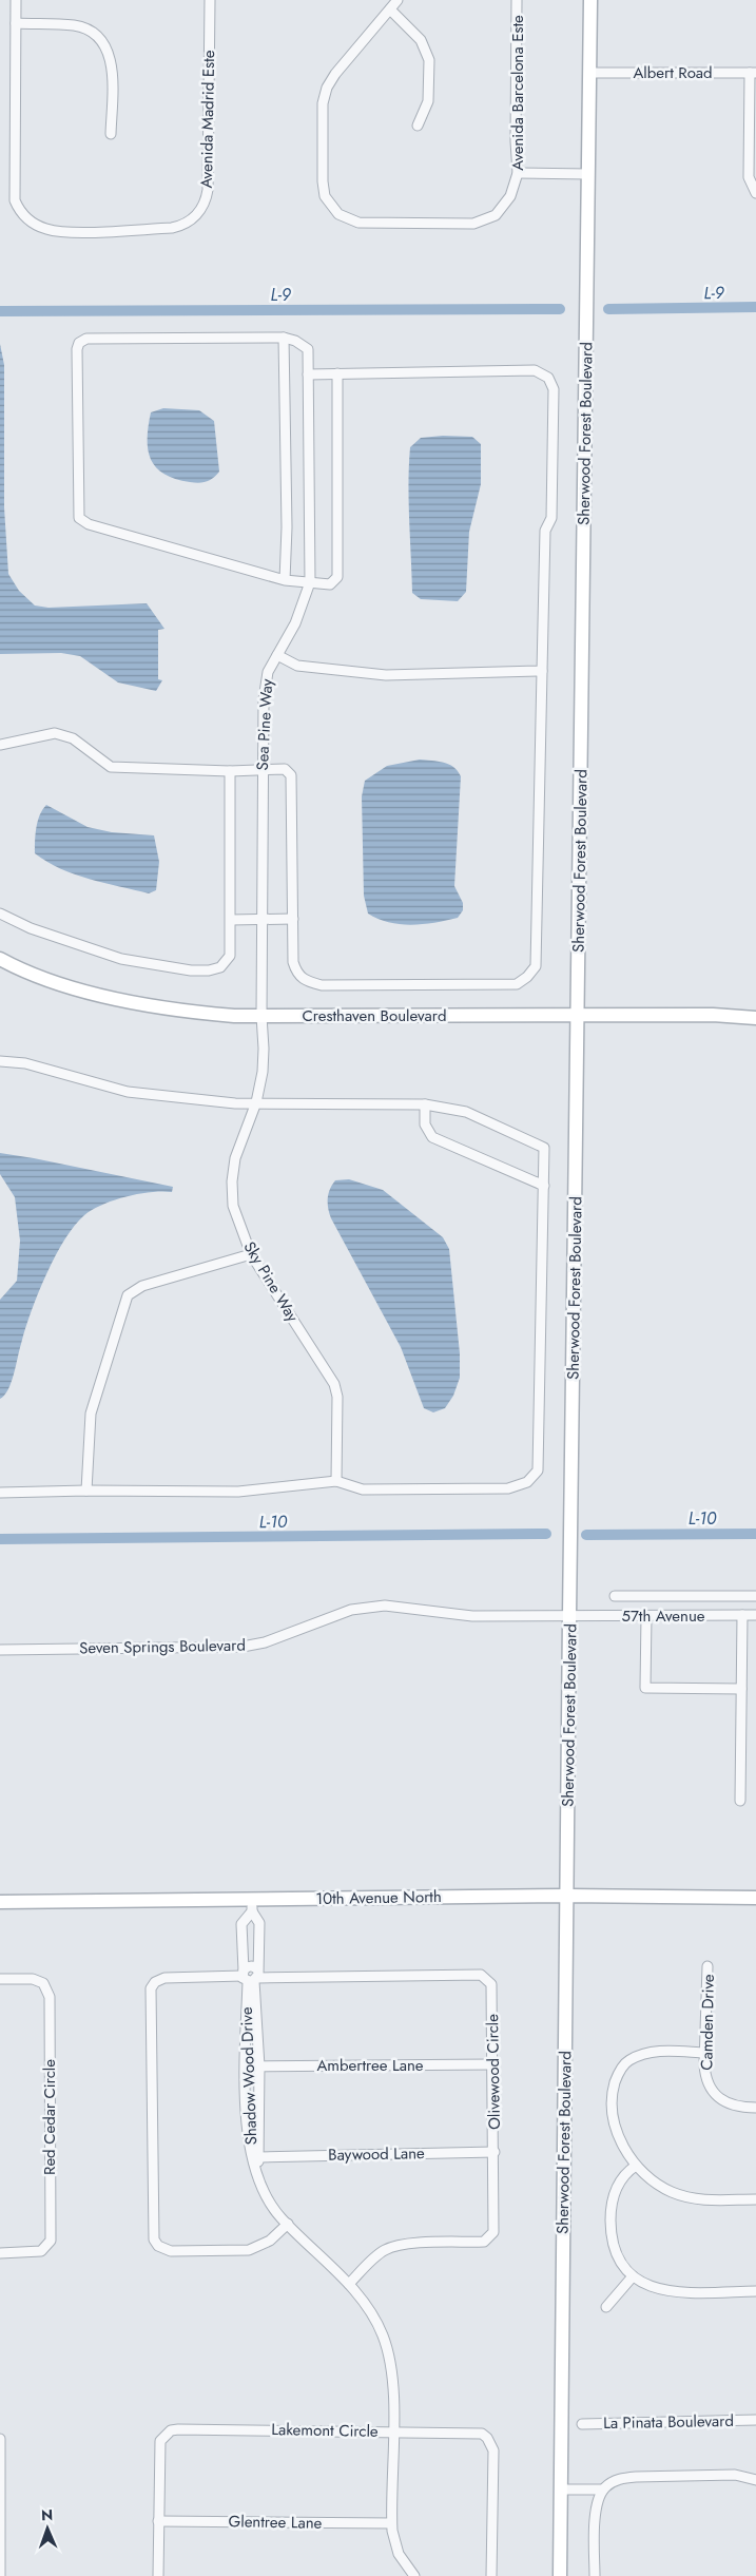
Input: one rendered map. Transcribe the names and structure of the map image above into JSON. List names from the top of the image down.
{
  "streets": {
    "street": [
      "Albert Road",
      "Avenida Barcelona Este",
      "Avenida Madrid Este",
      "Sherwood Forest Boulevard",
      "Sea Pine Way",
      "Cresthaven Boulevard",
      "Sky Pine Way",
      "57th Avenue",
      "Seven Springs Boulevard",
      "10th Avenue North",
      "Camden Drive",
      "Ambertree Lane",
      "Olivewood Circle",
      "Shadow Wood Drive",
      "Red Cedar Circle",
      "Baywood Lane",
      "La Pinata Boulevard",
      "Lakemont Circle",
      "Glentree Lane"
    ]
  },
  "crossings": [
    ["Albert Road", "Sherwood Forest Boulevard"],
    ["Sherwood Forest Boulevard", "Cresthaven Boulevard"],
    ["Sherwood Forest Boulevard", "57th Avenue"],
    ["Sherwood Forest Boulevard", "Seven Springs Boulevard"],
    ["Sherwood Forest Boulevard", "10th Avenue North"],
    ["Sea Pine Way", "Cresthaven Boulevard"],
    ["Sea Pine Way", "Sky Pine Way"],
    ["Cresthaven Boulevard", "Sky Pine Way"],
    ["57th Avenue", "Seven Springs Boulevard"],
    ["10th Avenue North", "Shadow Wood Drive"],
    ["Ambertree Lane", "Olivewood Circle"],
    ["Ambertree Lane", "Shadow Wood Drive"],
    ["Olivewood Circle", "Shadow Wood Drive"],
    ["Olivewood Circle", "Baywood Lane"],
    ["Shadow Wood Drive", "Baywood Lane"],
    ["Shadow Wood Drive", "Lakemont Circle"],
    ["Shadow Wood Drive", "Glentree Lane"],
    ["Lakemont Circle", "Glentree Lane"]
  ],
  "water": ["L-9", "L-10"],
  "north": "top"
}
